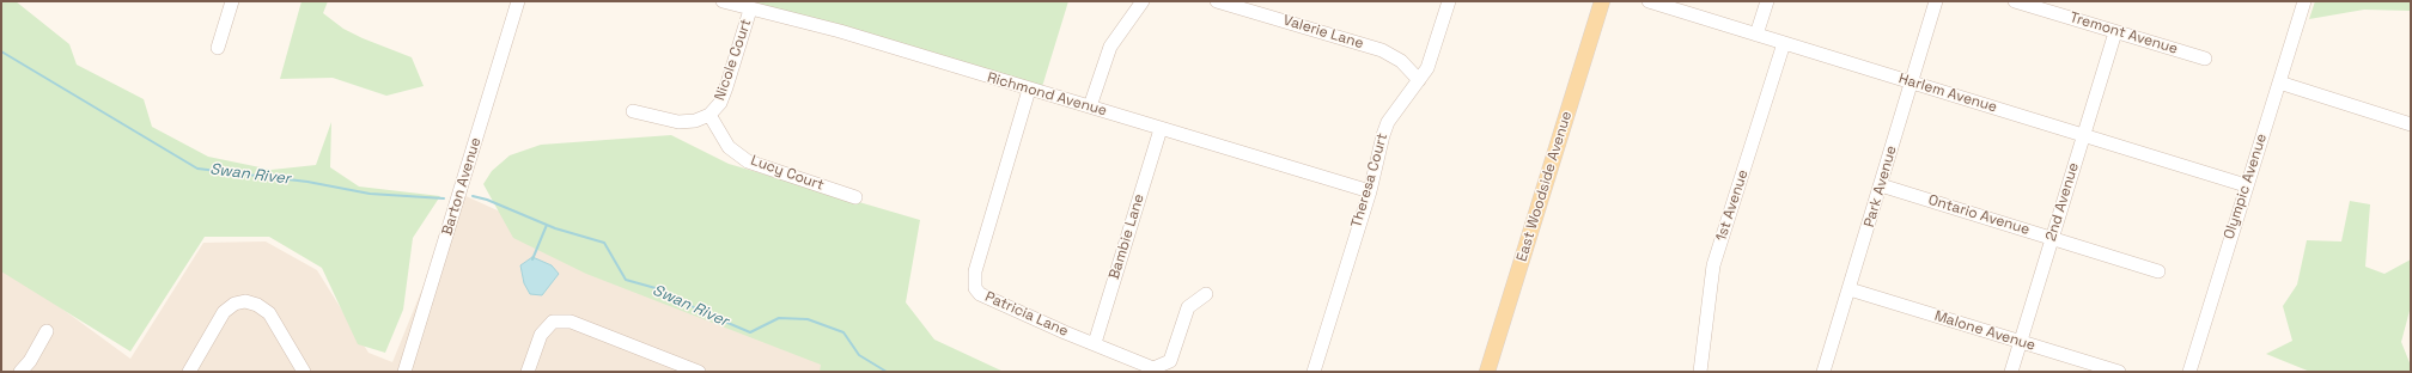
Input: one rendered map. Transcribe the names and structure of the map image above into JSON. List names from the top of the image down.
{
  "streets": {
    "main road": ["East Woodside Avenue"],
    "street": [
      "Valerie Lane",
      "Tremont Avenue",
      "Nicole Court",
      "Harlem Avenue",
      "Richmond Avenue",
      "Lucy Court",
      "Theresa Court",
      "Barton Avenue",
      "Park Avenue",
      "Olympic Avenue",
      "2nd Avenue",
      "1st Avenue",
      "Ontario Avenue",
      "Bambie Lane",
      "Patricia Lane",
      "Malone Avenue"
    ]
  },
  "crossings": [
    ["Valerie Lane", "Theresa Court"],
    ["Tremont Avenue", "2nd Avenue"],
    ["Nicole Court", "Richmond Avenue"],
    ["Nicole Court", "Lucy Court"],
    ["Harlem Avenue", "Park Avenue"],
    ["Harlem Avenue", "Olympic Avenue"],
    ["Harlem Avenue", "2nd Avenue"],
    ["Harlem Avenue", "1st Avenue"],
    ["Richmond Avenue", "Theresa Court"],
    ["Richmond Avenue", "Bambie Lane"],
    ["Richmond Avenue", "Patricia Lane"],
    ["Park Avenue", "Ontario Avenue"],
    ["Park Avenue", "Malone Avenue"],
    ["2nd Avenue", "Ontario Avenue"],
    ["2nd Avenue", "Malone Avenue"],
    ["Bambie Lane", "Patricia Lane"]
  ],
  "water": ["Swan River"]
}
